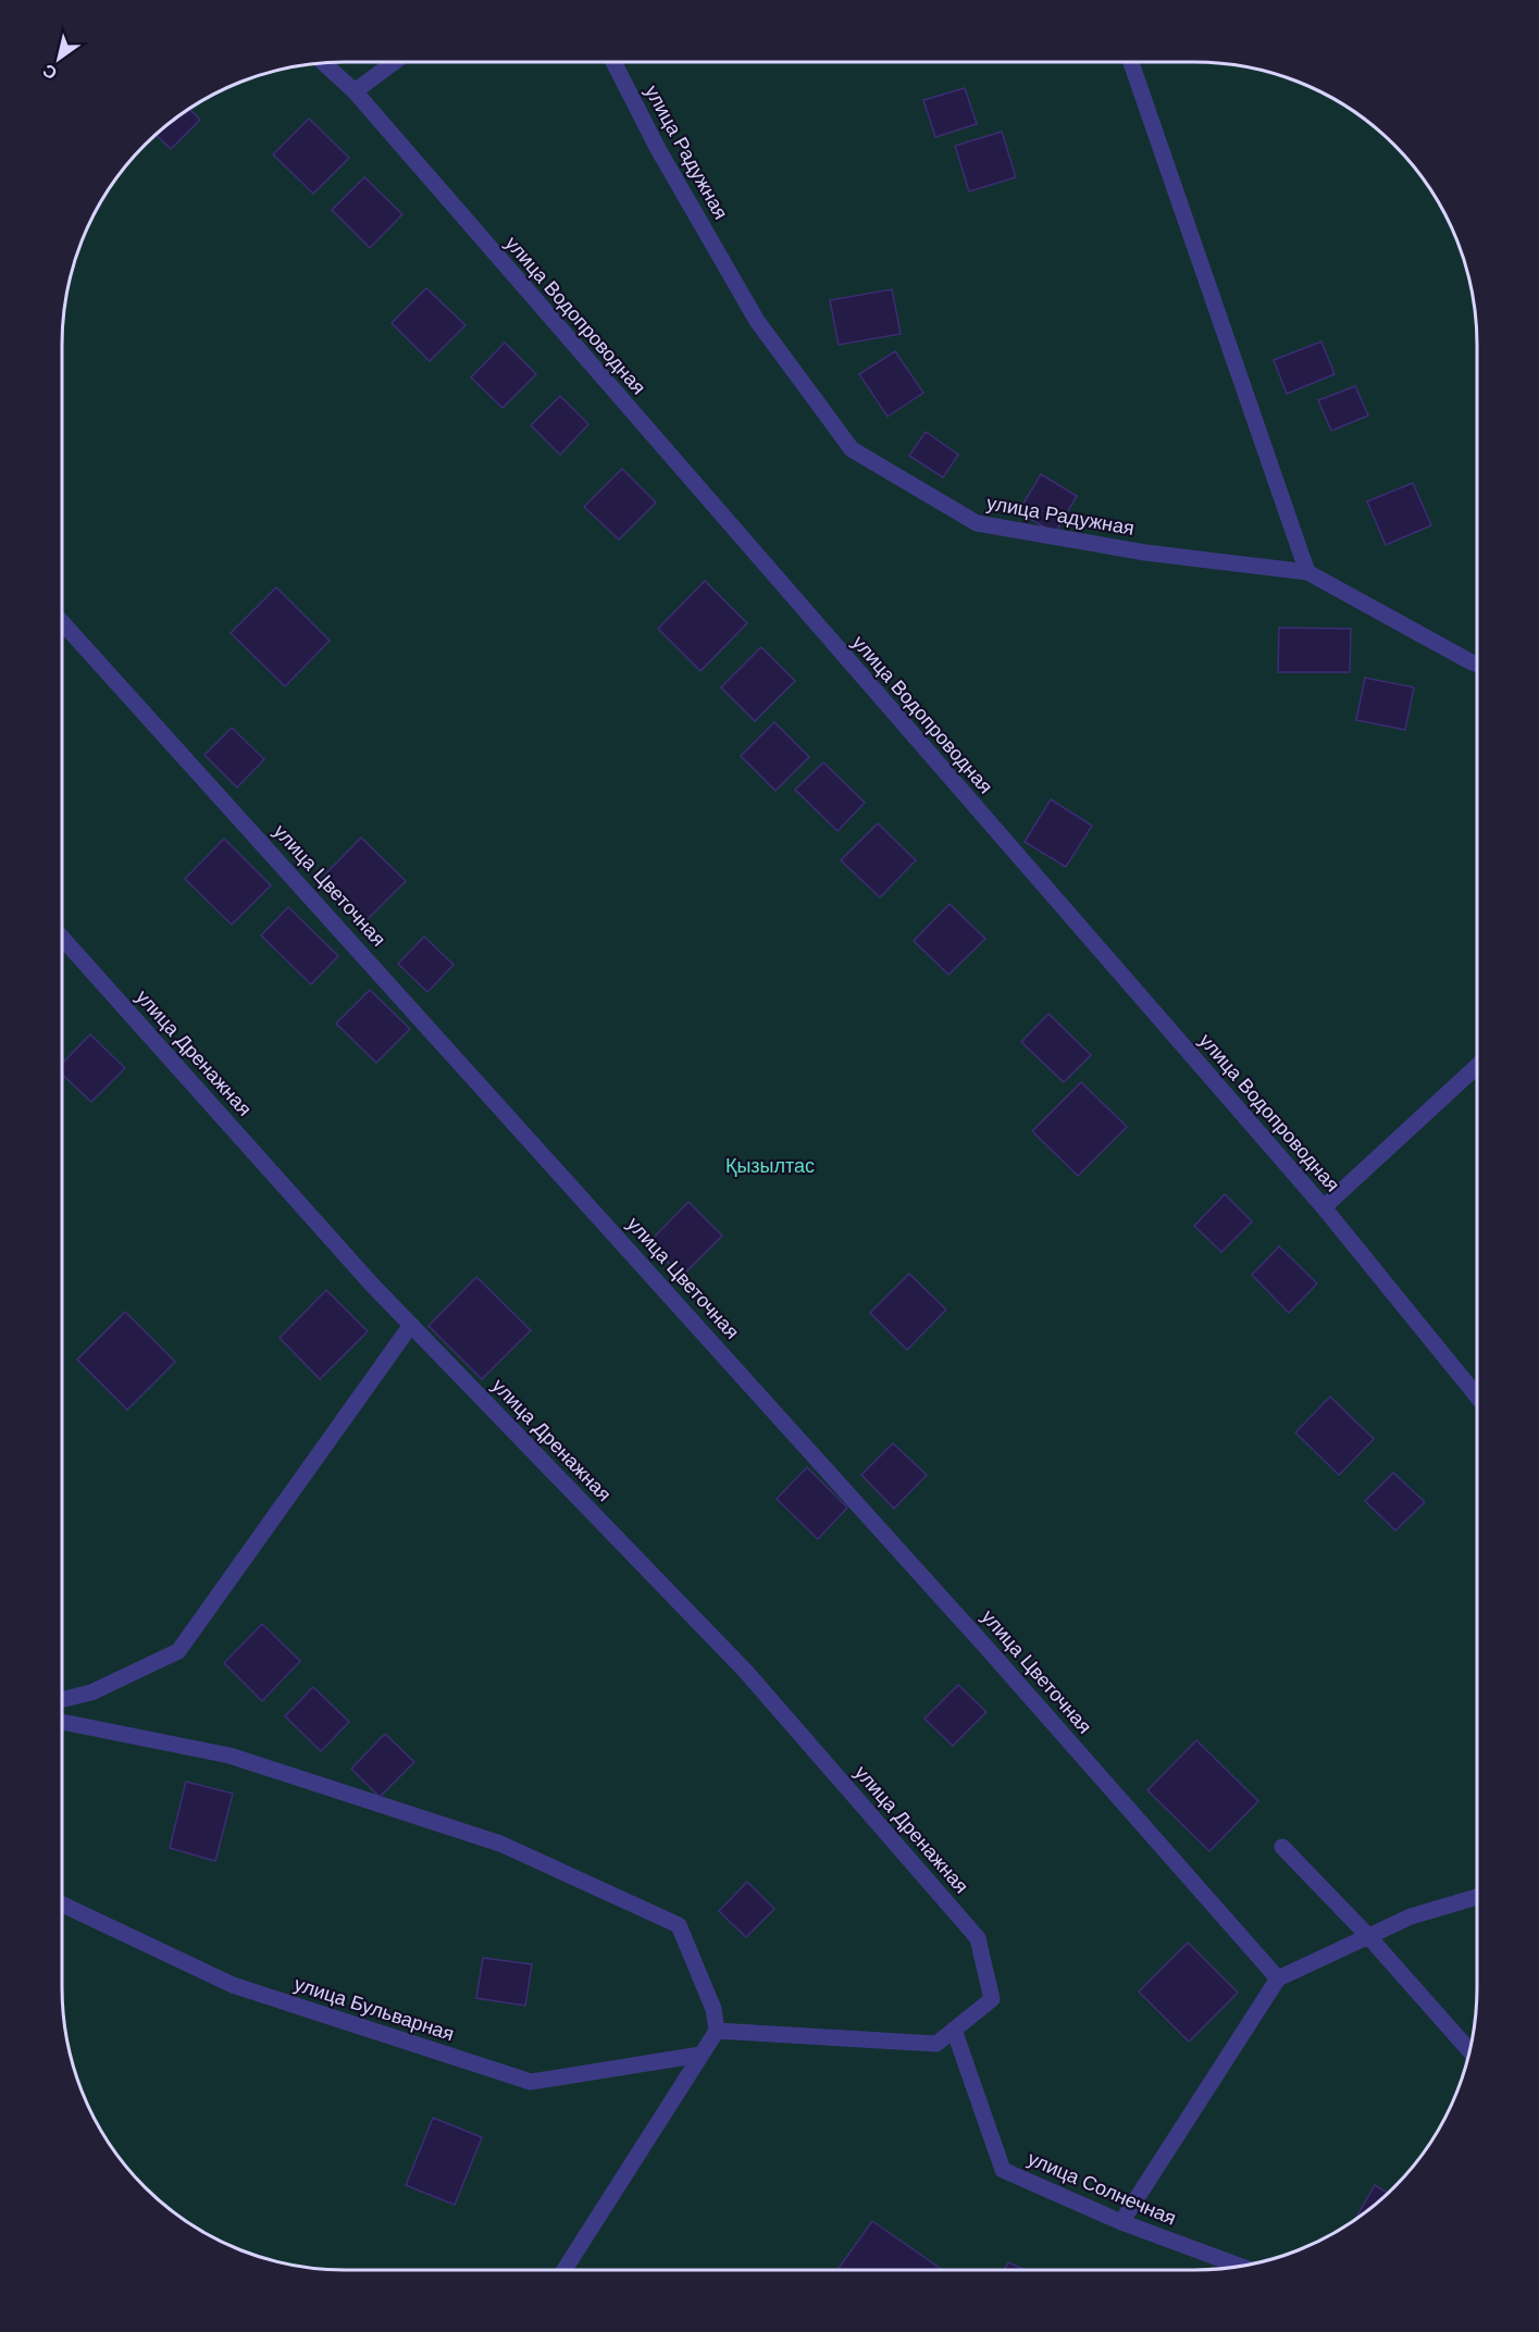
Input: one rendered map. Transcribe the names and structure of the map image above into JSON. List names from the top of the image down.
{
  "streets": {
    "street": [
      "улица Радужная",
      "улица Водопроводная",
      "улица Цветочная",
      "улица Дренажная",
      "улица Бульварная",
      "улица Солнечная"
    ]
  },
  "crossings": [
    ["улица Дренажная", "улица Солнечная"]
  ],
  "parks": ["Қызылтас"],
  "north": "bottom left"
}
